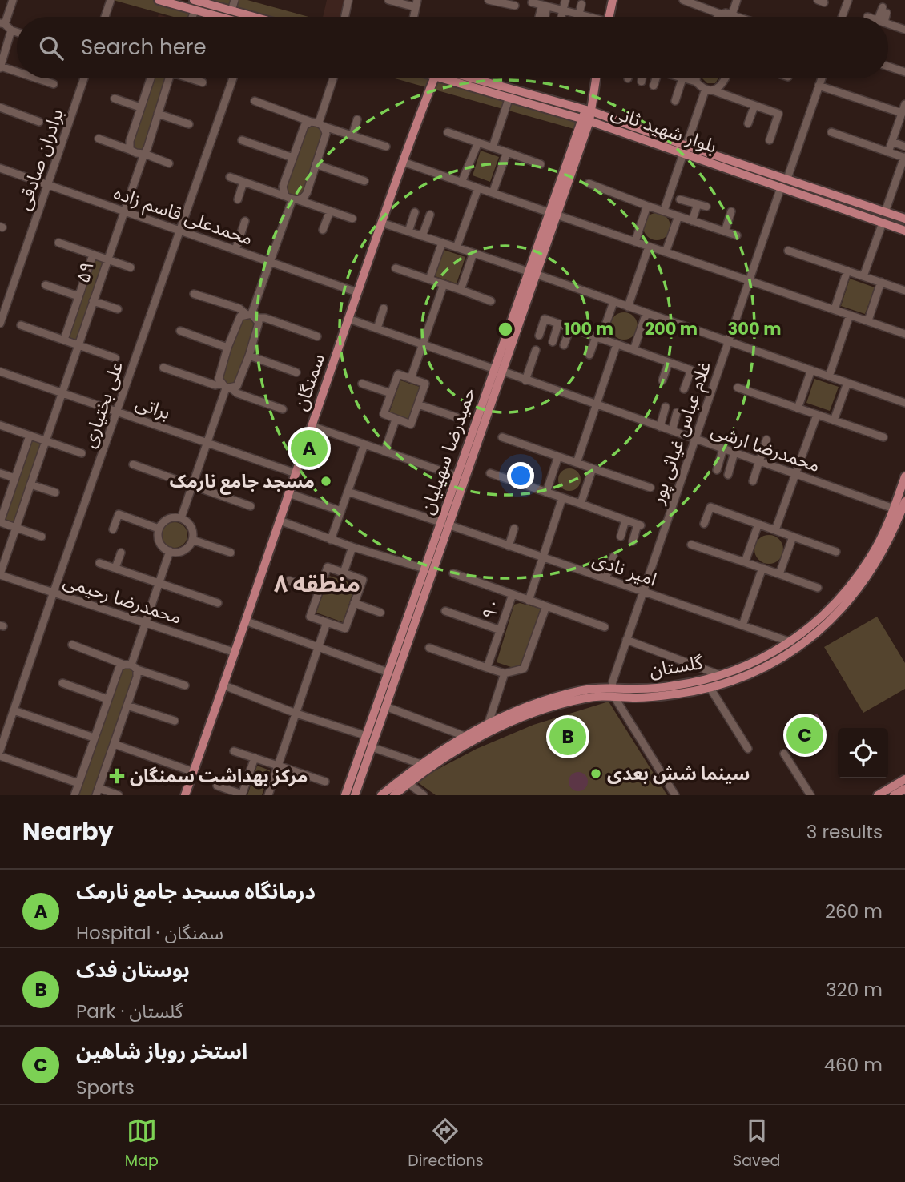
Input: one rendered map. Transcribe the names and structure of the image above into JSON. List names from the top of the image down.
{
  "streets": {
    "main road": [
      "بلوار شهید ثانی",
      "سمنگان",
      "حمیدرضا سهیلیان",
      "گلستان"
    ],
    "street": [
      "برادران صادقی",
      "محمدعلی قاسم زاده",
      "۵۹",
      "علی بختیاری",
      "براتی",
      "غلام عباس غیاثی ‌پور",
      "محمدرضا ارشی",
      "امیر نادی",
      "محمدرضا رحیمی",
      "۹۰"
    ]
  },
  "crossings": [
    ["بلوار شهید ثانی", "غلام عباس غیاثی ‌پور"],
    ["بلوار شهید ثانی", "حمیدرضا سهیلیان"],
    ["برادران صادقی", "محمدعلی قاسم زاده"],
    ["محمدعلی قاسم زاده", "سمنگان"],
    ["محمدعلی قاسم زاده", "علی بختیاری"],
    ["۵۹", "براتی"],
    ["۵۹", "محمدرضا رحیمی"],
    ["سمنگان", "براتی"],
    ["سمنگان", "محمدرضا ارشی"],
    ["سمنگان", "محمدرضا رحیمی"],
    ["علی بختیاری", "براتی"],
    ["علی بختیاری", "محمدرضا رحیمی"],
    ["غلام عباس غیاثی ‌پور", "محمدرضا ارشی"],
    ["غلام عباس غیاثی ‌پور", "امیر نادی"],
    ["غلام عباس غیاثی ‌پور", "گلستان"],
    ["محمدرضا ارشی", "حمیدرضا سهیلیان"],
    ["محمدرضا ارشی", "گلستان"],
    ["حمیدرضا سهیلیان", "امیر نادی"],
    ["امیر نادی", "گلستان"]
  ],
  "districts": ["منطقه ۸"],
  "places": {
    "other": ["مسجد جامع نارمک", "سینما شش بعدی"],
    "health": ["مرکز بهداشت سمنگان"]
  },
  "page": {
    "search": "Search here",
    "pins": ["A", "C", "B"],
    "heading": ["Nearby", "3 results"],
    "list": [
      {
        "mark": "A",
        "name": "درمانگاه مسجد جامع نارمک",
        "note": "Hospital · سمنگان",
        "value": "260 m"
      },
      {
        "mark": "B",
        "name": "بوستان فدک",
        "note": "Park · گلستان",
        "value": "320 m"
      },
      {
        "mark": "C",
        "name": "استخر روباز شاهین",
        "note": "Sports",
        "value": "460 m"
      }
    ],
    "nav": ["Map", "Directions", "Saved"]
  },
  "rings": ["100 m", "200 m", "300 m"]
}
